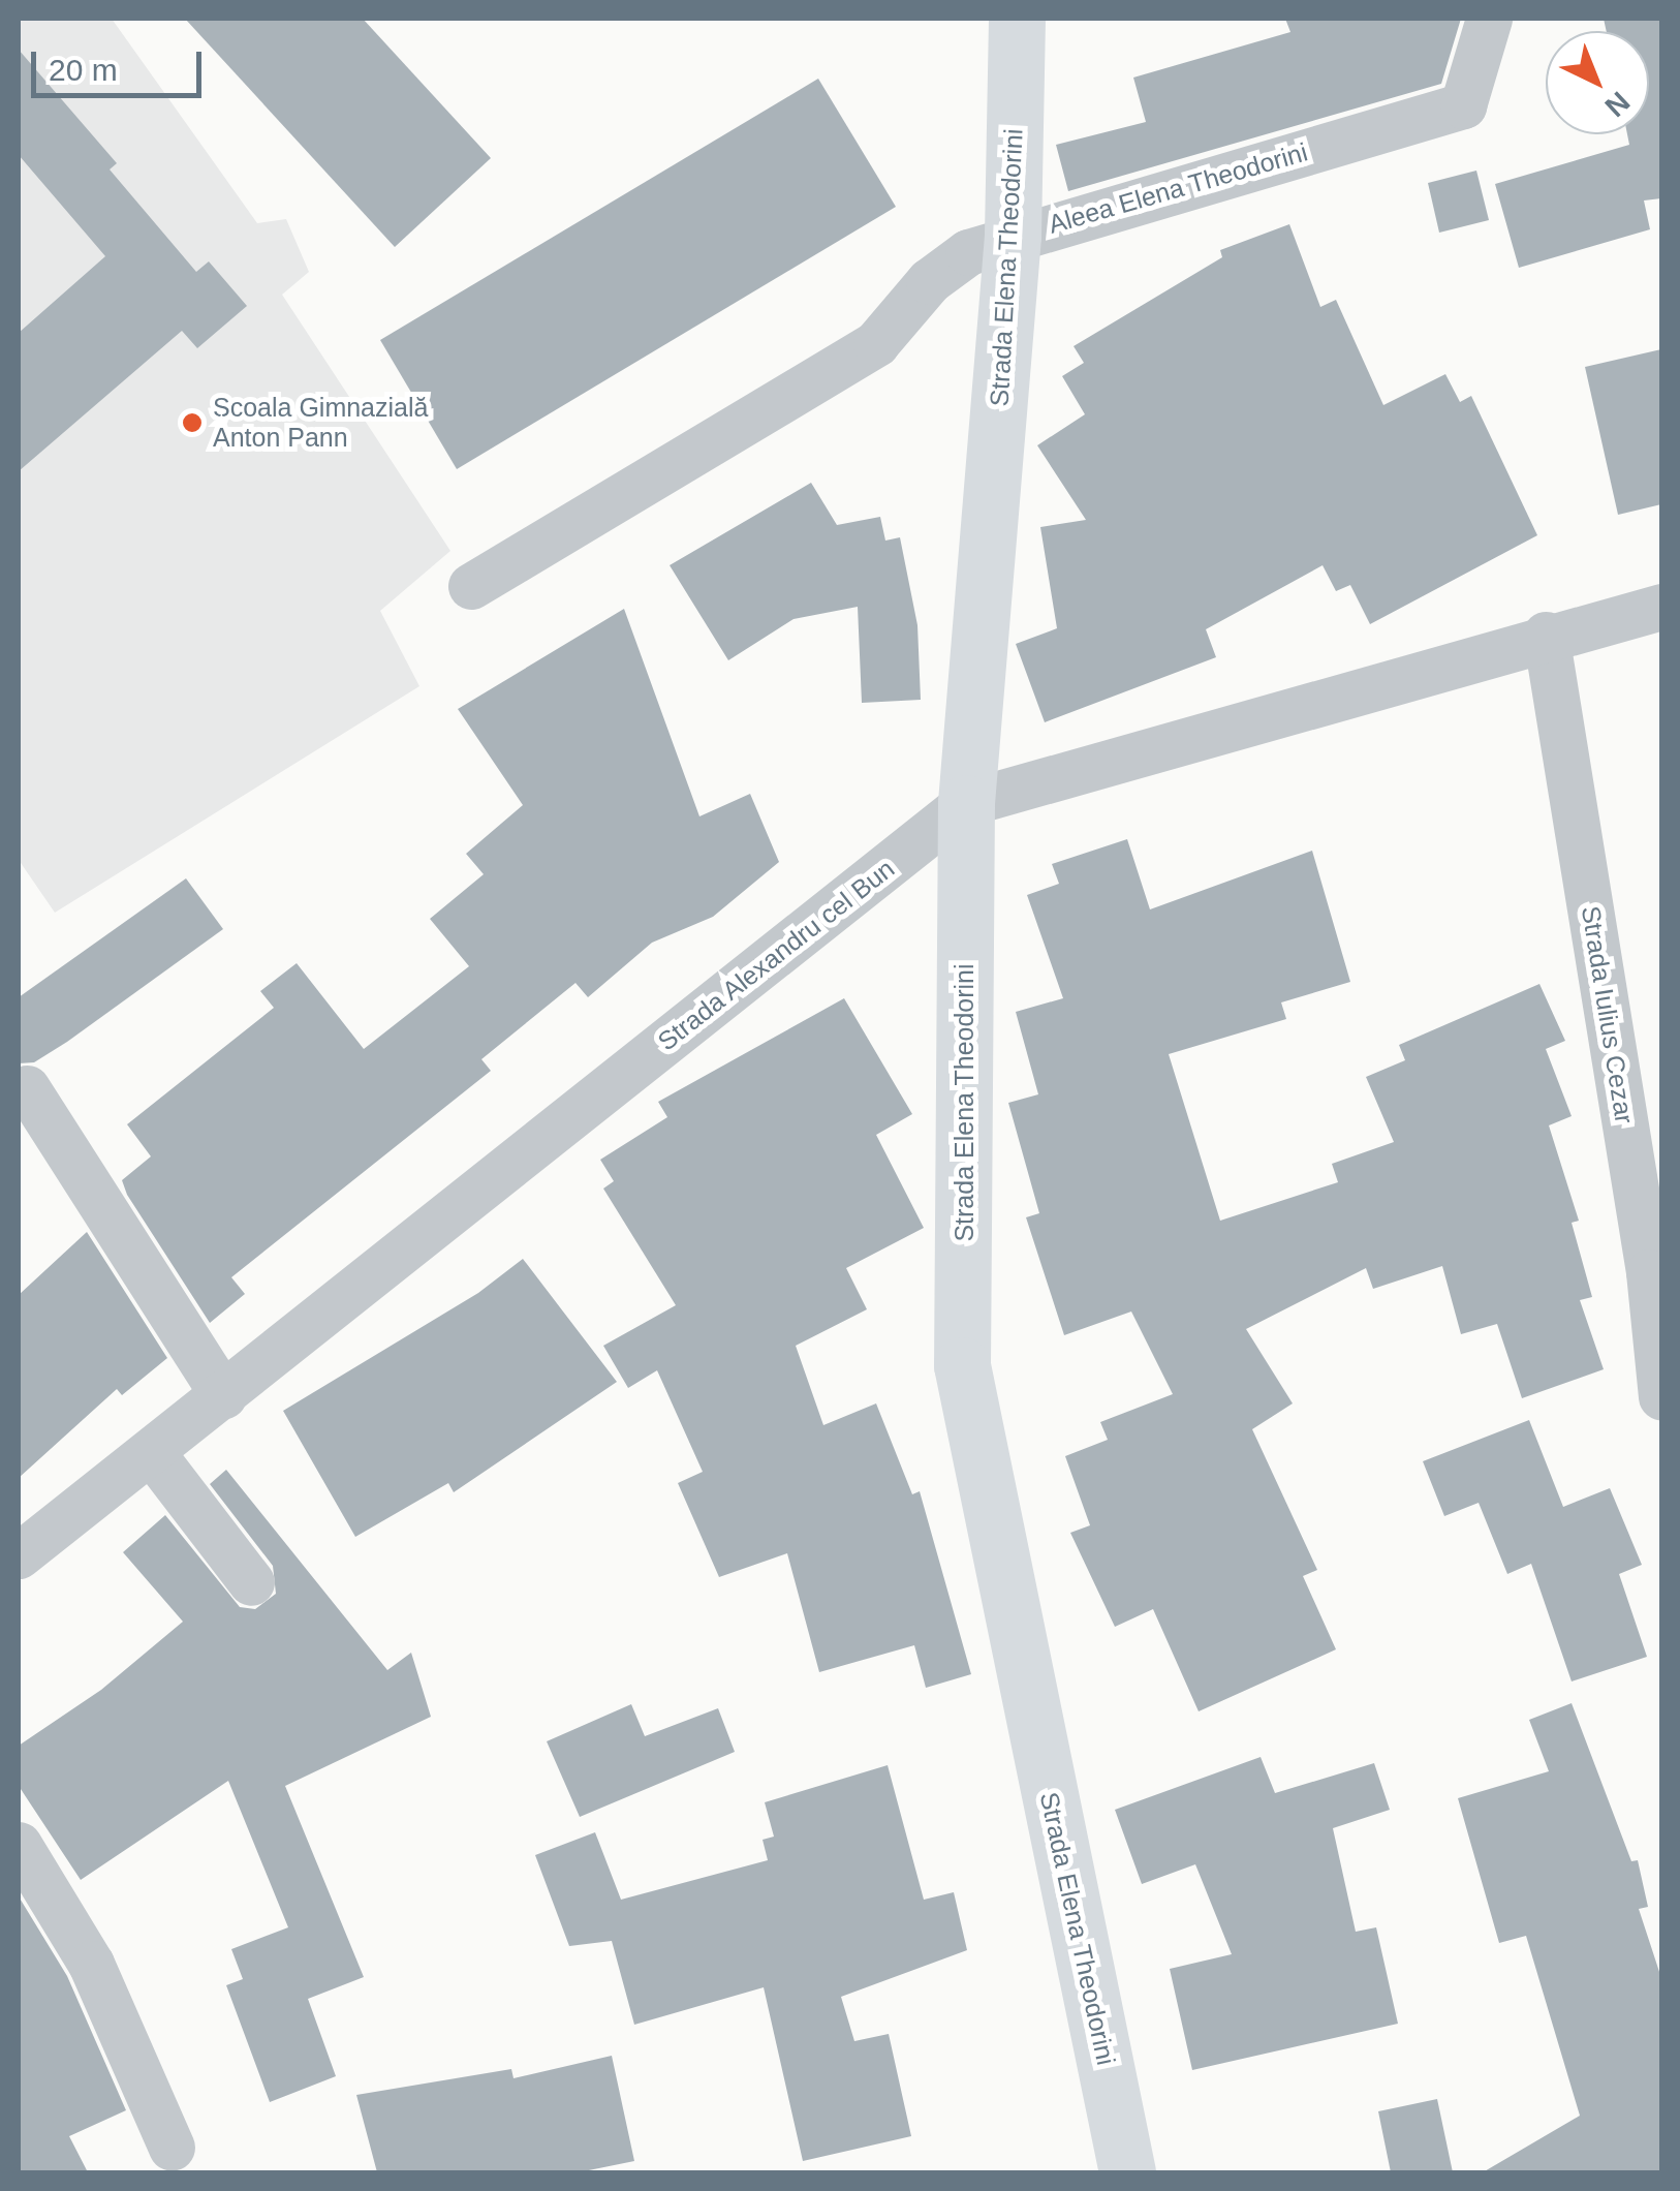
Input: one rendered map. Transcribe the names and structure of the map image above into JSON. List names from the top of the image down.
{
  "streets": {
    "main road": ["Strada Elena Theodorini"],
    "street": ["Aleea Elena Theodorini", "Strada Alexandru cel Bun", "Strada Iulius Cezar"]
  },
  "crossings": [
    ["Aleea Elena Theodorini", "Strada Elena Theodorini"],
    ["Strada Elena Theodorini", "Strada Alexandru cel Bun"],
    ["Strada Alexandru cel Bun", "Strada Iulius Cezar"]
  ],
  "places": ["Școala Gimnazială Anton Pann"],
  "scale_bar": "20 m",
  "north": "bottom right"
}
